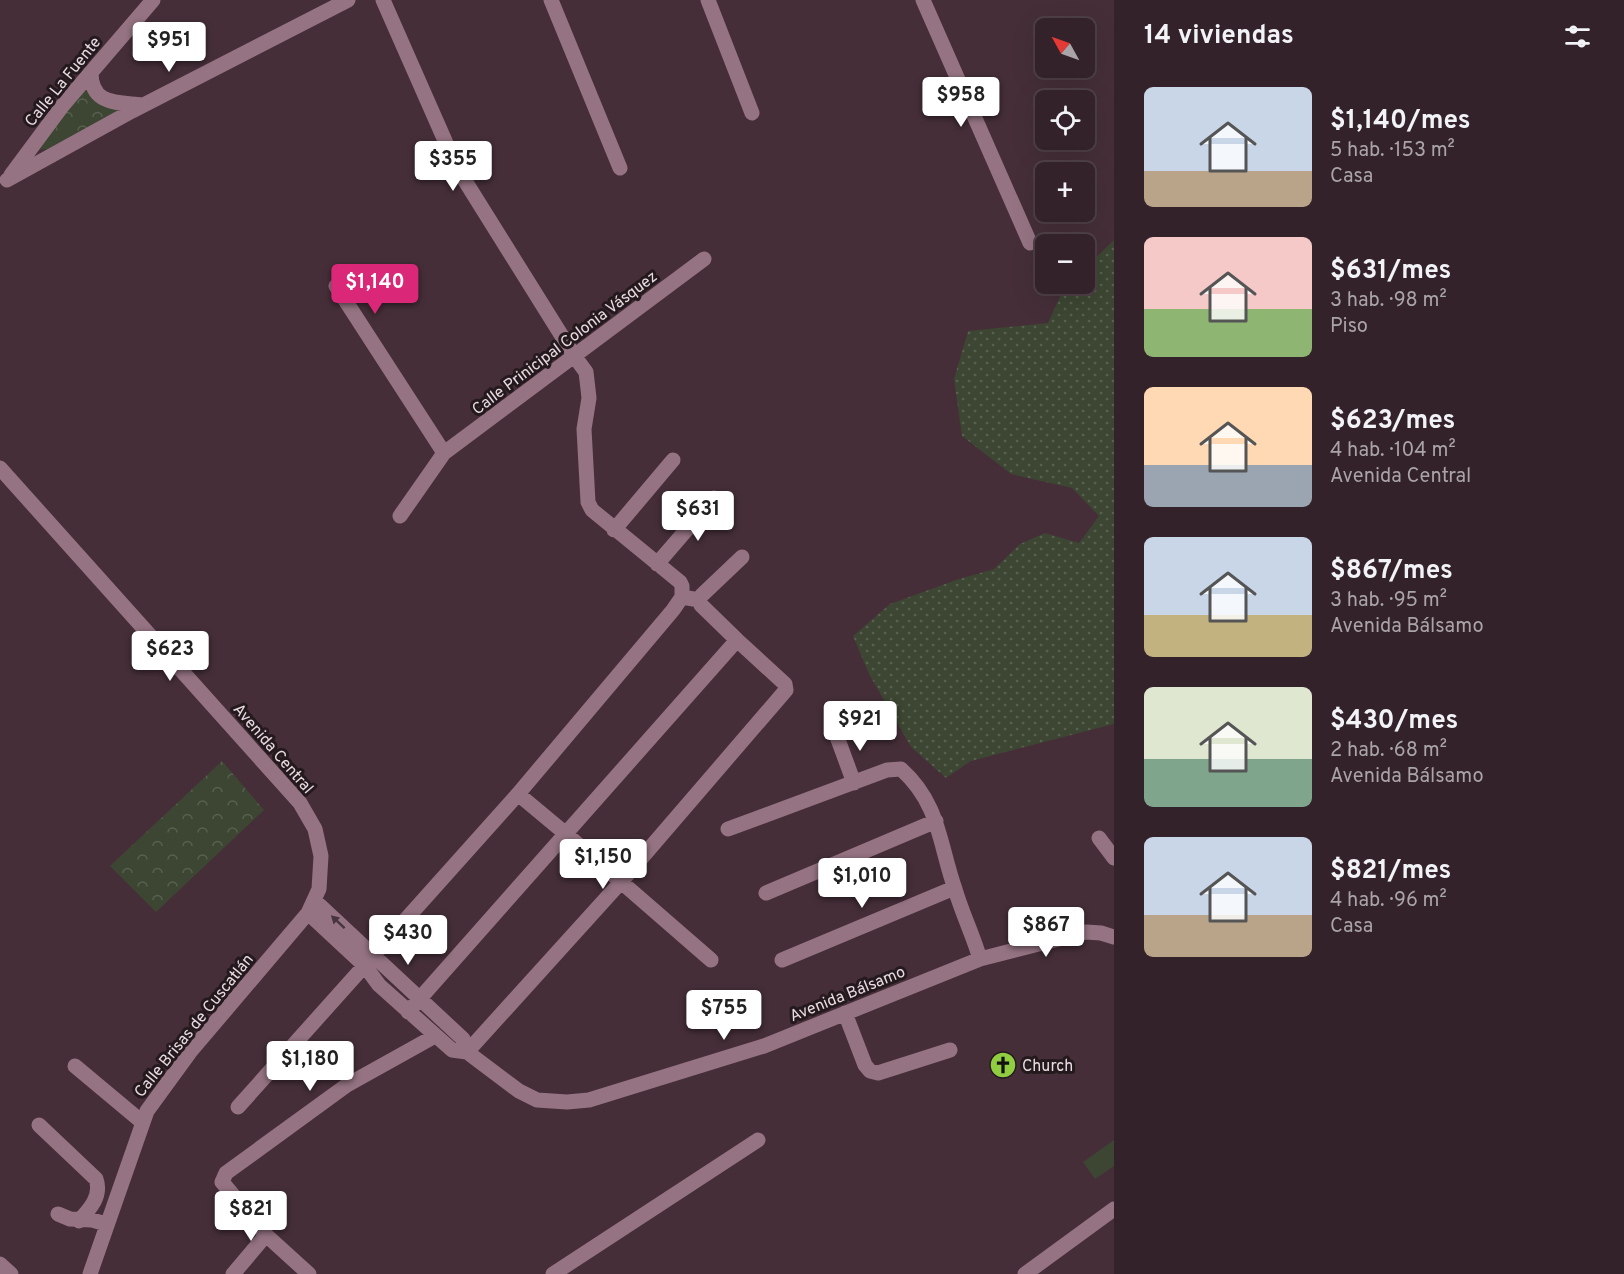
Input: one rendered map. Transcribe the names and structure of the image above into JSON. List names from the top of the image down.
{
  "streets": {
    "street": [
      "Calle La Fuente",
      "Calle Prinicipal Colonia Vásquez",
      "Avenida Central",
      "Avenida Bálsamo",
      "Calle Brisas de Cuscatlán"
    ]
  },
  "crossings": [
    ["Avenida Central", "Avenida Bálsamo"],
    ["Avenida Central", "Calle Brisas de Cuscatlán"],
    ["Avenida Bálsamo", "Calle Brisas de Cuscatlán"]
  ],
  "places": {
    "church": ["Church"]
  },
  "north": "top left",
  "page": {
    "heading": "14 viviendas",
    "map_buttons": ["+", "−"],
    "price": [
      "$951",
      "$958",
      "$355",
      "$1,140",
      "$631",
      "$623",
      "$921",
      "$1,150",
      "$1,010",
      "$867",
      "$430",
      "$755",
      "$1,180",
      "$821"
    ],
    "list": [
      {
        "name": "$1,140/mes",
        "note": "5 hab. · 153 m² · Casa"
      },
      {
        "name": "$631/mes",
        "note": "3 hab. · 98 m² · Piso"
      },
      {
        "name": "$623/mes",
        "note": "4 hab. · 104 m² · Avenida Central"
      },
      {
        "name": "$867/mes",
        "note": "3 hab. · 95 m² · Avenida Bálsamo"
      },
      {
        "name": "$430/mes",
        "note": "2 hab. · 68 m² · Avenida Bálsamo"
      },
      {
        "name": "$821/mes",
        "note": "4 hab. · 96 m² · Casa"
      }
    ]
  }
}
